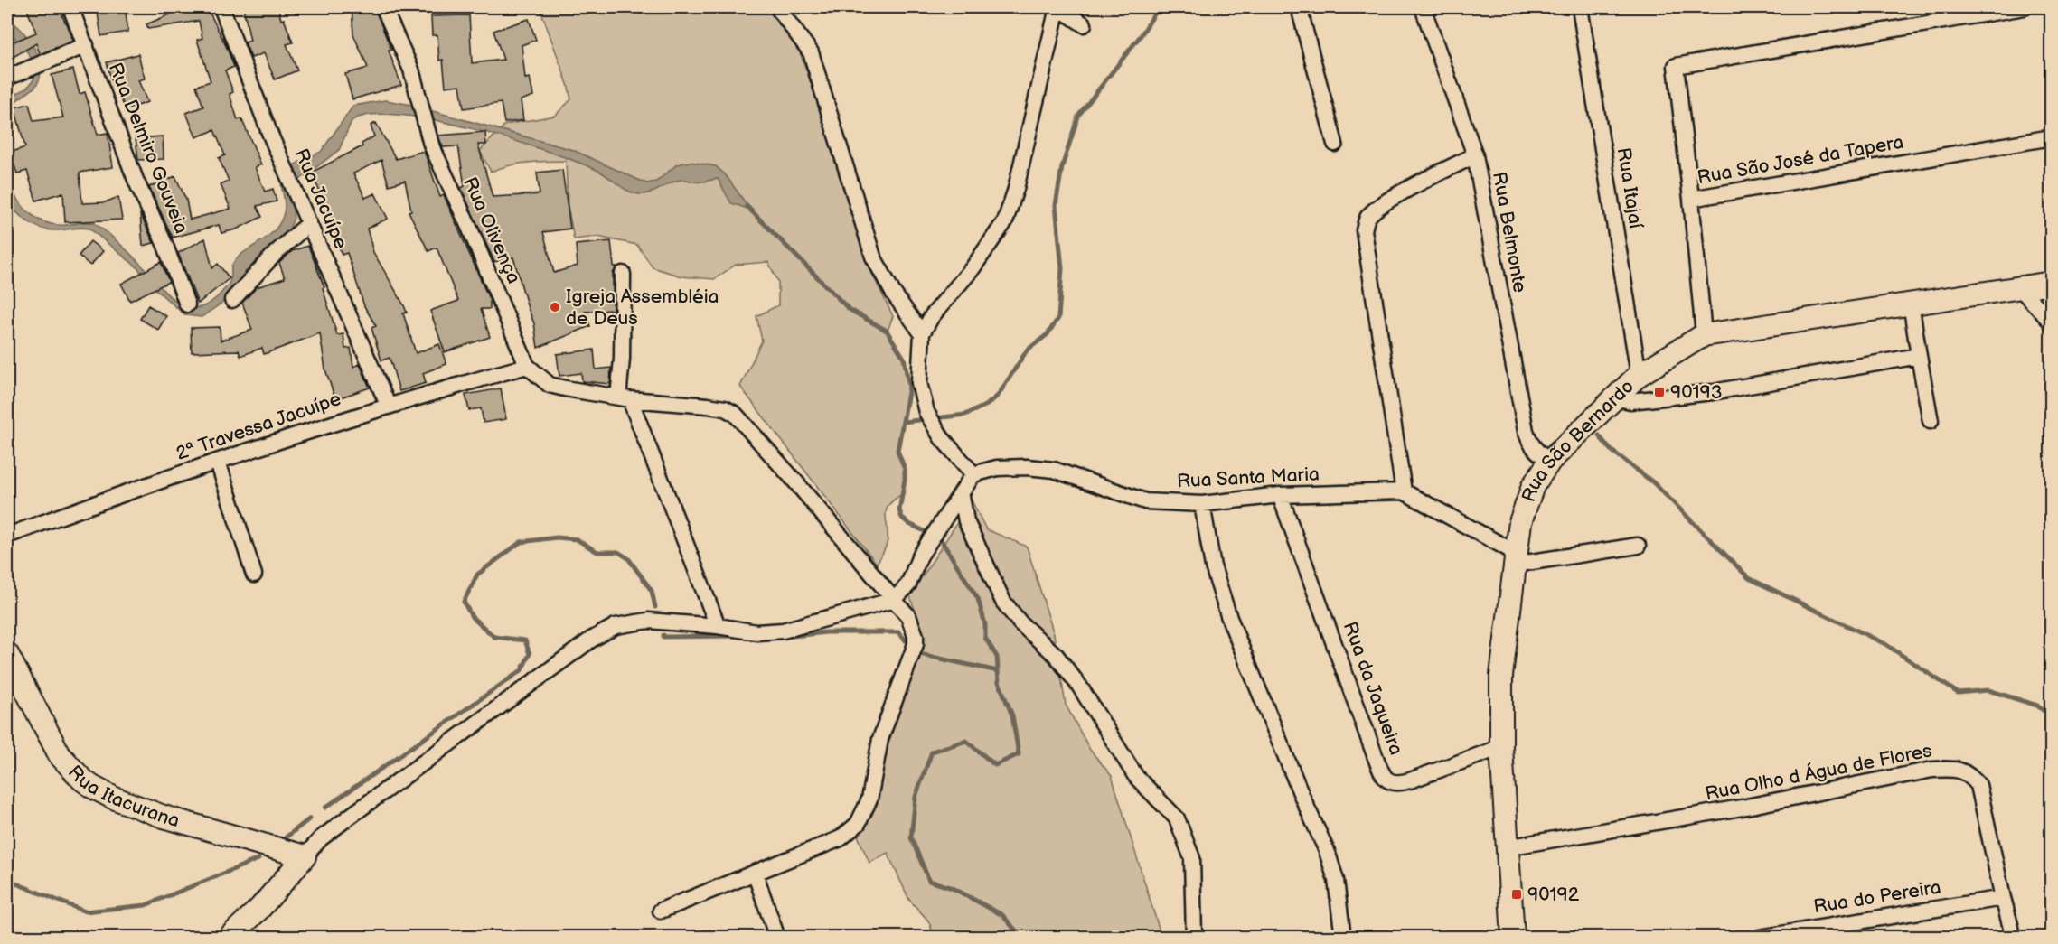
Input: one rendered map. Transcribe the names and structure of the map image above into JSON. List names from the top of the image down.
{
  "streets": {
    "street": [
      "Rua Delmiro Gouveia",
      "Rua São José da Tapera",
      "Rua Itajaí",
      "Rua Jacuípe",
      "Rua Olivença",
      "Rua Belmonte",
      "2ª Travessa Jacuípe",
      "Rua São Bernardo",
      "Rua Santa Maria",
      "Rua da Jaqueira",
      "Rua Olho d Água de Flores",
      "Rua Itacurana",
      "Rua do Pereira"
    ]
  },
  "crossings": [
    ["Rua São José da Tapera", "Rua São Bernardo"],
    ["Rua Itajaí", "Rua São Bernardo"],
    ["Rua Jacuípe", "2ª Travessa Jacuípe"],
    ["Rua Olivença", "2ª Travessa Jacuípe"],
    ["Rua Belmonte", "Rua São Bernardo"],
    ["Rua São Bernardo", "Rua da Jaqueira"],
    ["Rua São Bernardo", "Rua Olho d Água de Flores"],
    ["Rua Santa Maria", "Rua da Jaqueira"],
    ["Rua Olho d Água de Flores", "Rua do Pereira"]
  ],
  "places": {
    "other": ["Igreja Assembléia de Deus"],
    "transit": ["90193", "90192"]
  }
}
